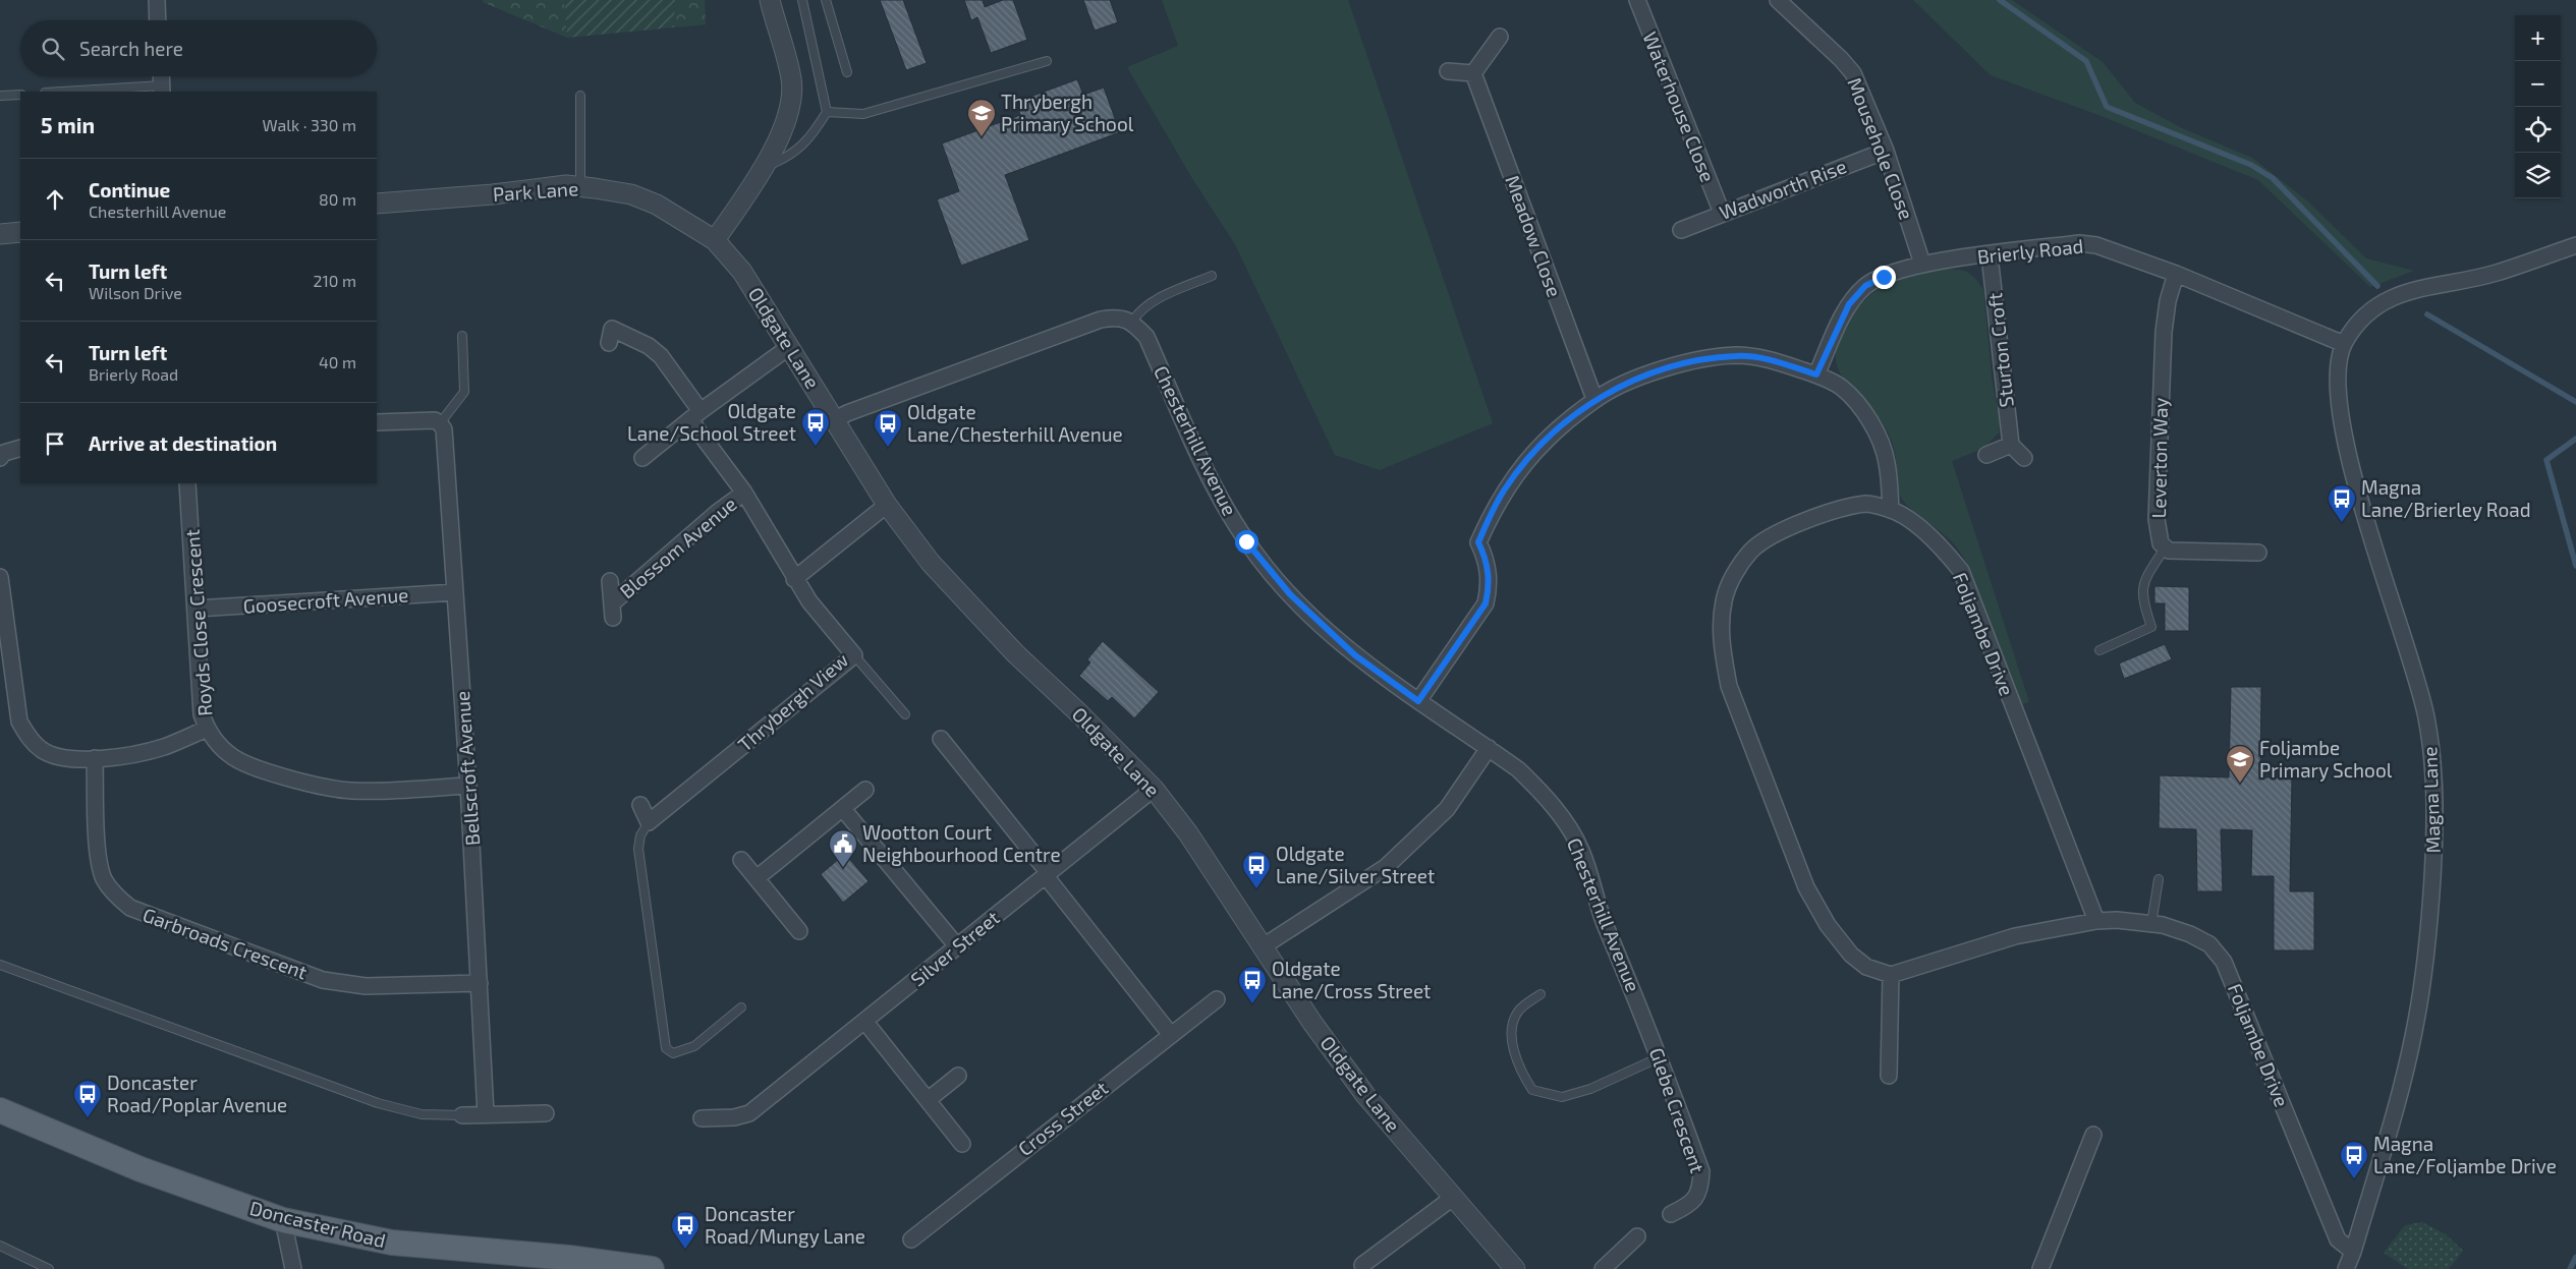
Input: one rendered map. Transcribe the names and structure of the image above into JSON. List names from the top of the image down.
{
  "streets": {
    "main road": ["Doncaster Road"],
    "street": [
      "Waterhouse Close",
      "Mousehole Close",
      "Wadworth Rise",
      "Park Lane",
      "Meadow Close",
      "Brierly Road",
      "Oldgate Lane",
      "Sturton Croft",
      "Chesterhill Avenue",
      "Leverton Way",
      "Blossom Avenue",
      "Goosecroft Avenue",
      "Royds Close Crescent",
      "Foljambe Drive",
      "Thrybergh View",
      "Bellscroft Avenue",
      "Magna Lane",
      "Garbroads Crescent",
      "Silver Street",
      "Glebe Crescent",
      "Cross Street"
    ]
  },
  "crossings": [
    ["Waterhouse Close", "Wadworth Rise"],
    ["Mousehole Close", "Wadworth Rise"],
    ["Mousehole Close", "Brierly Road"],
    ["Park Lane", "Oldgate Lane"],
    ["Brierly Road", "Sturton Croft"],
    ["Brierly Road", "Leverton Way"],
    ["Brierly Road", "Magna Lane"],
    ["Oldgate Lane", "Silver Street"],
    ["Chesterhill Avenue", "Glebe Crescent"],
    ["Blossom Avenue", "Thrybergh View"],
    ["Goosecroft Avenue", "Royds Close Crescent"],
    ["Goosecroft Avenue", "Bellscroft Avenue"],
    ["Royds Close Crescent", "Bellscroft Avenue"],
    ["Foljambe Drive", "Magna Lane"],
    ["Bellscroft Avenue", "Garbroads Crescent"]
  ],
  "places": {
    "school or university": ["Thrybergh Primary School", "Foljambe Primary School"],
    "bus stop": [
      "Oldgate Lane/School Street",
      "Oldgate Lane/Chesterhill Avenue",
      "Magna Lane/Brierley Road",
      "Oldgate Lane/Silver Street",
      "Oldgate Lane/Cross Street",
      "Doncaster Road/Poplar Avenue",
      "Magna Lane/Foljambe Drive",
      "Doncaster Road/Mungy Lane"
    ],
    "public building": ["Wootton Court Neighbourhood Centre"]
  },
  "page": {
    "map_buttons": ["+", "−"],
    "search": "Search here",
    "heading": ["5 min", "Walk · 330 m"],
    "list": [
      ["Continue", "Chesterhill Avenue", "80 m"],
      ["Turn left", "Wilson Drive", "210 m"],
      ["Turn left", "Brierly Road", "40 m"],
      "Arrive at destination"
    ]
  }
}
